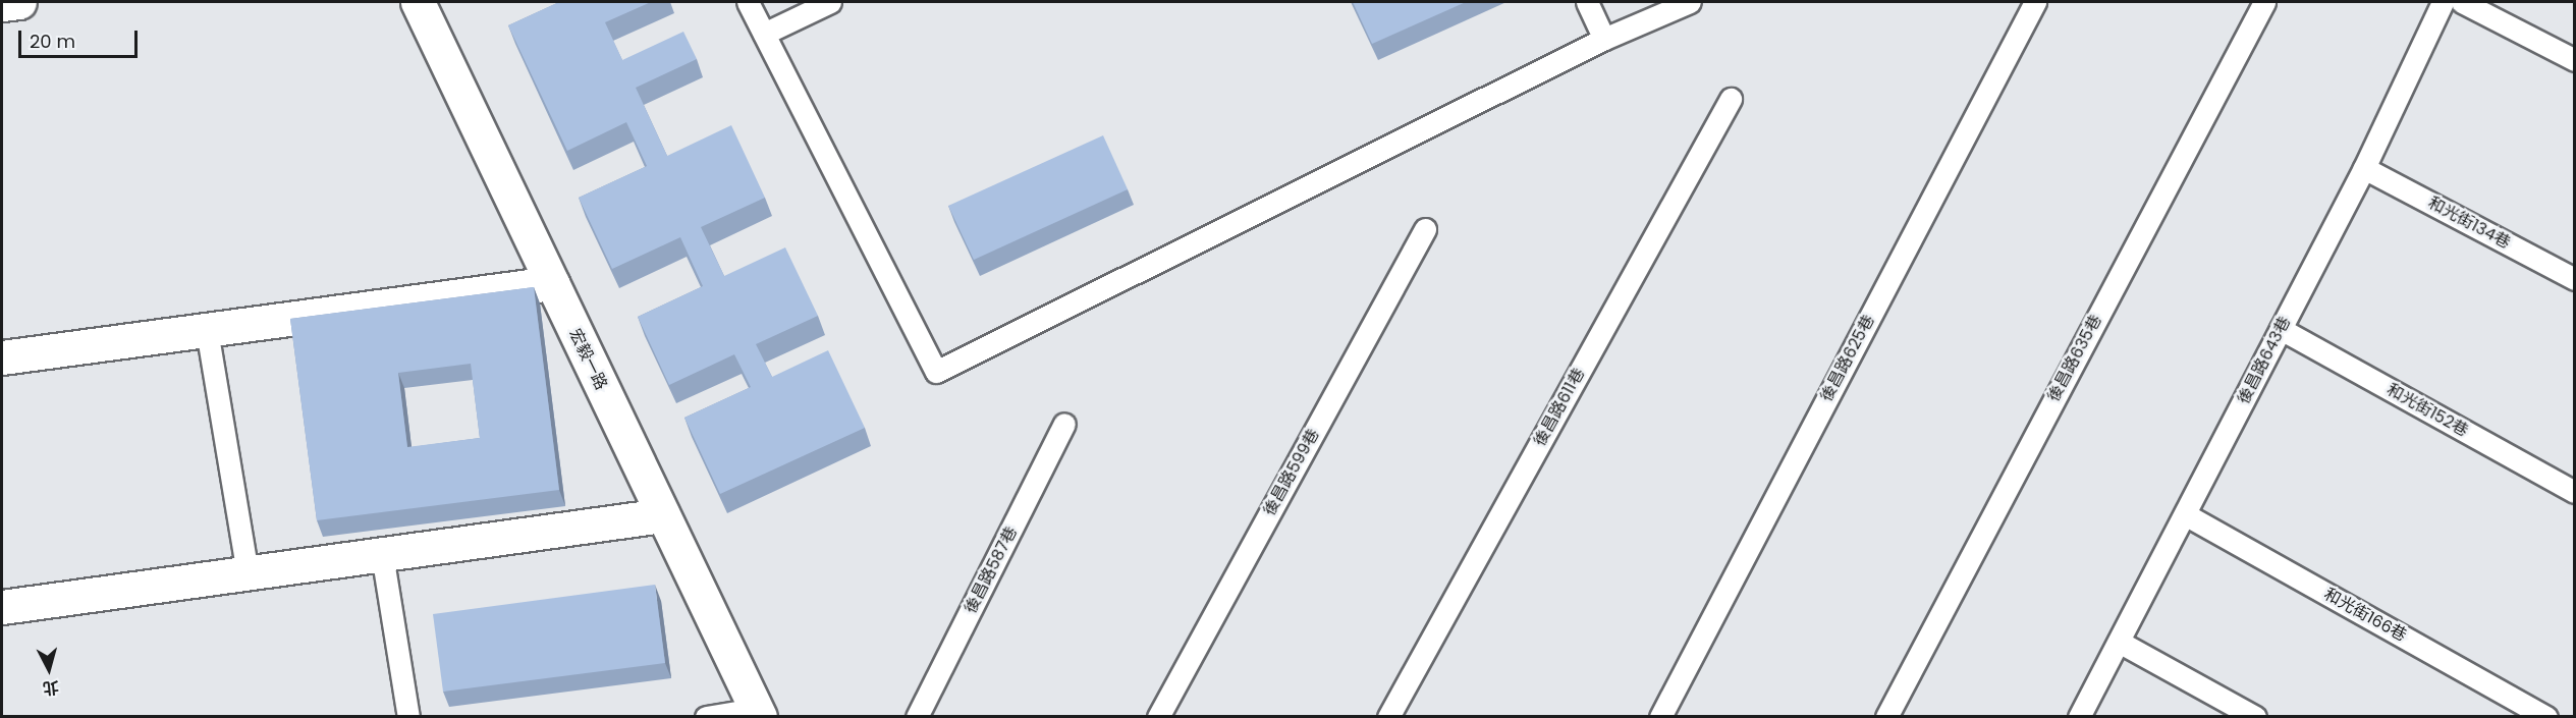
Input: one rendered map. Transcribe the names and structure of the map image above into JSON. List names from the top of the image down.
{
  "streets": {
    "street": ["宏毅一路"],
    "lane": [
      "和光街134巷",
      "後昌路625巷",
      "後昌路635巷",
      "後昌路643巷",
      "後昌路611巷",
      "和光街152巷",
      "後昌路599巷",
      "後昌路587巷",
      "和光街166巷"
    ]
  },
  "crossings": [
    ["和光街134巷", "後昌路643巷"],
    ["後昌路643巷", "和光街152巷"],
    ["後昌路643巷", "和光街166巷"]
  ],
  "scale_bar": "20 m",
  "north": "bottom"
}
